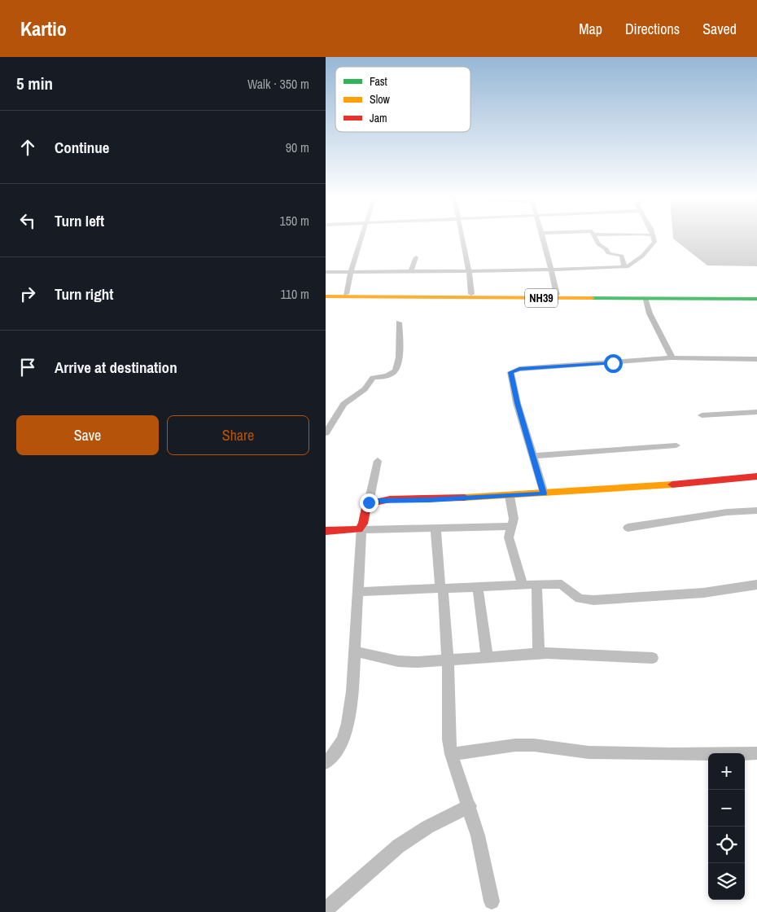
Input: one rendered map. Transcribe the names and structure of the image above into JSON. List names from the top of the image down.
{
  "streets": {
    "main road": ["NH39"]
  },
  "legend": ["Fast", "Slow", "Jam"],
  "page": {
    "header": "Kartio",
    "nav": ["Map", "Directions", "Saved"],
    "heading": ["5 min", "Walk · 350 m"],
    "list": [
      ["Continue", "90 m"],
      ["Turn left", "150 m"],
      ["Turn right", "110 m"],
      "Arrive at destination"
    ],
    "buttons": ["Save", "Share"],
    "map_buttons": ["+", "−"]
  }
}
